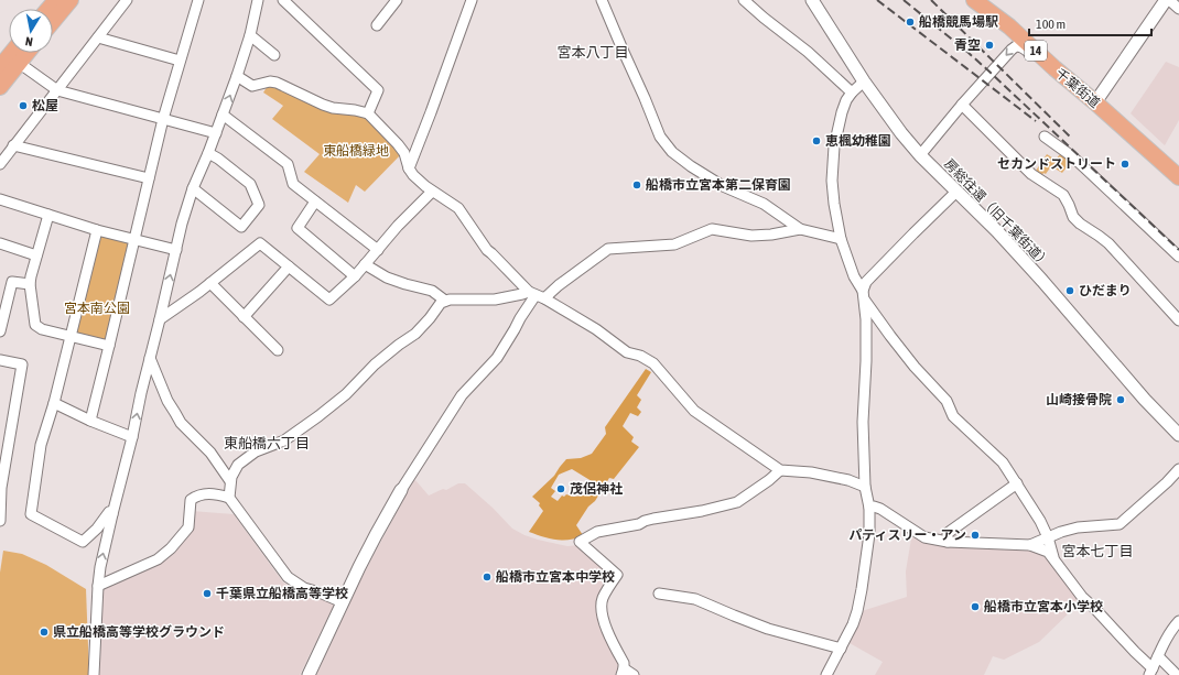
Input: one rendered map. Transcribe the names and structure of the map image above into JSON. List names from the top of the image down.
{
  "streets": {
    "highway": ["14", "千葉街道"],
    "street": ["房総往還（旧千葉街道）"]
  },
  "districts": ["宮本八丁目", "東船橋六丁目", "宮本七丁目"],
  "parks": ["東船橋緑地", "宮本南公園"],
  "places": [
    "船橋競馬場駅",
    "青空",
    "松屋",
    "恵楓幼稚園",
    "セカンドストリート",
    "船橋市立宮本第二保育園",
    "ひだまり",
    "山崎接骨院",
    "茂侶神社",
    "パティスリー・アン",
    "船橋市立宮本中学校",
    "千葉県立船橋高等学校",
    "船橋市立宮本小学校",
    "県立船橋高等学校グラウンド"
  ],
  "scale_bar": "100 m",
  "north": "bottom"
}
